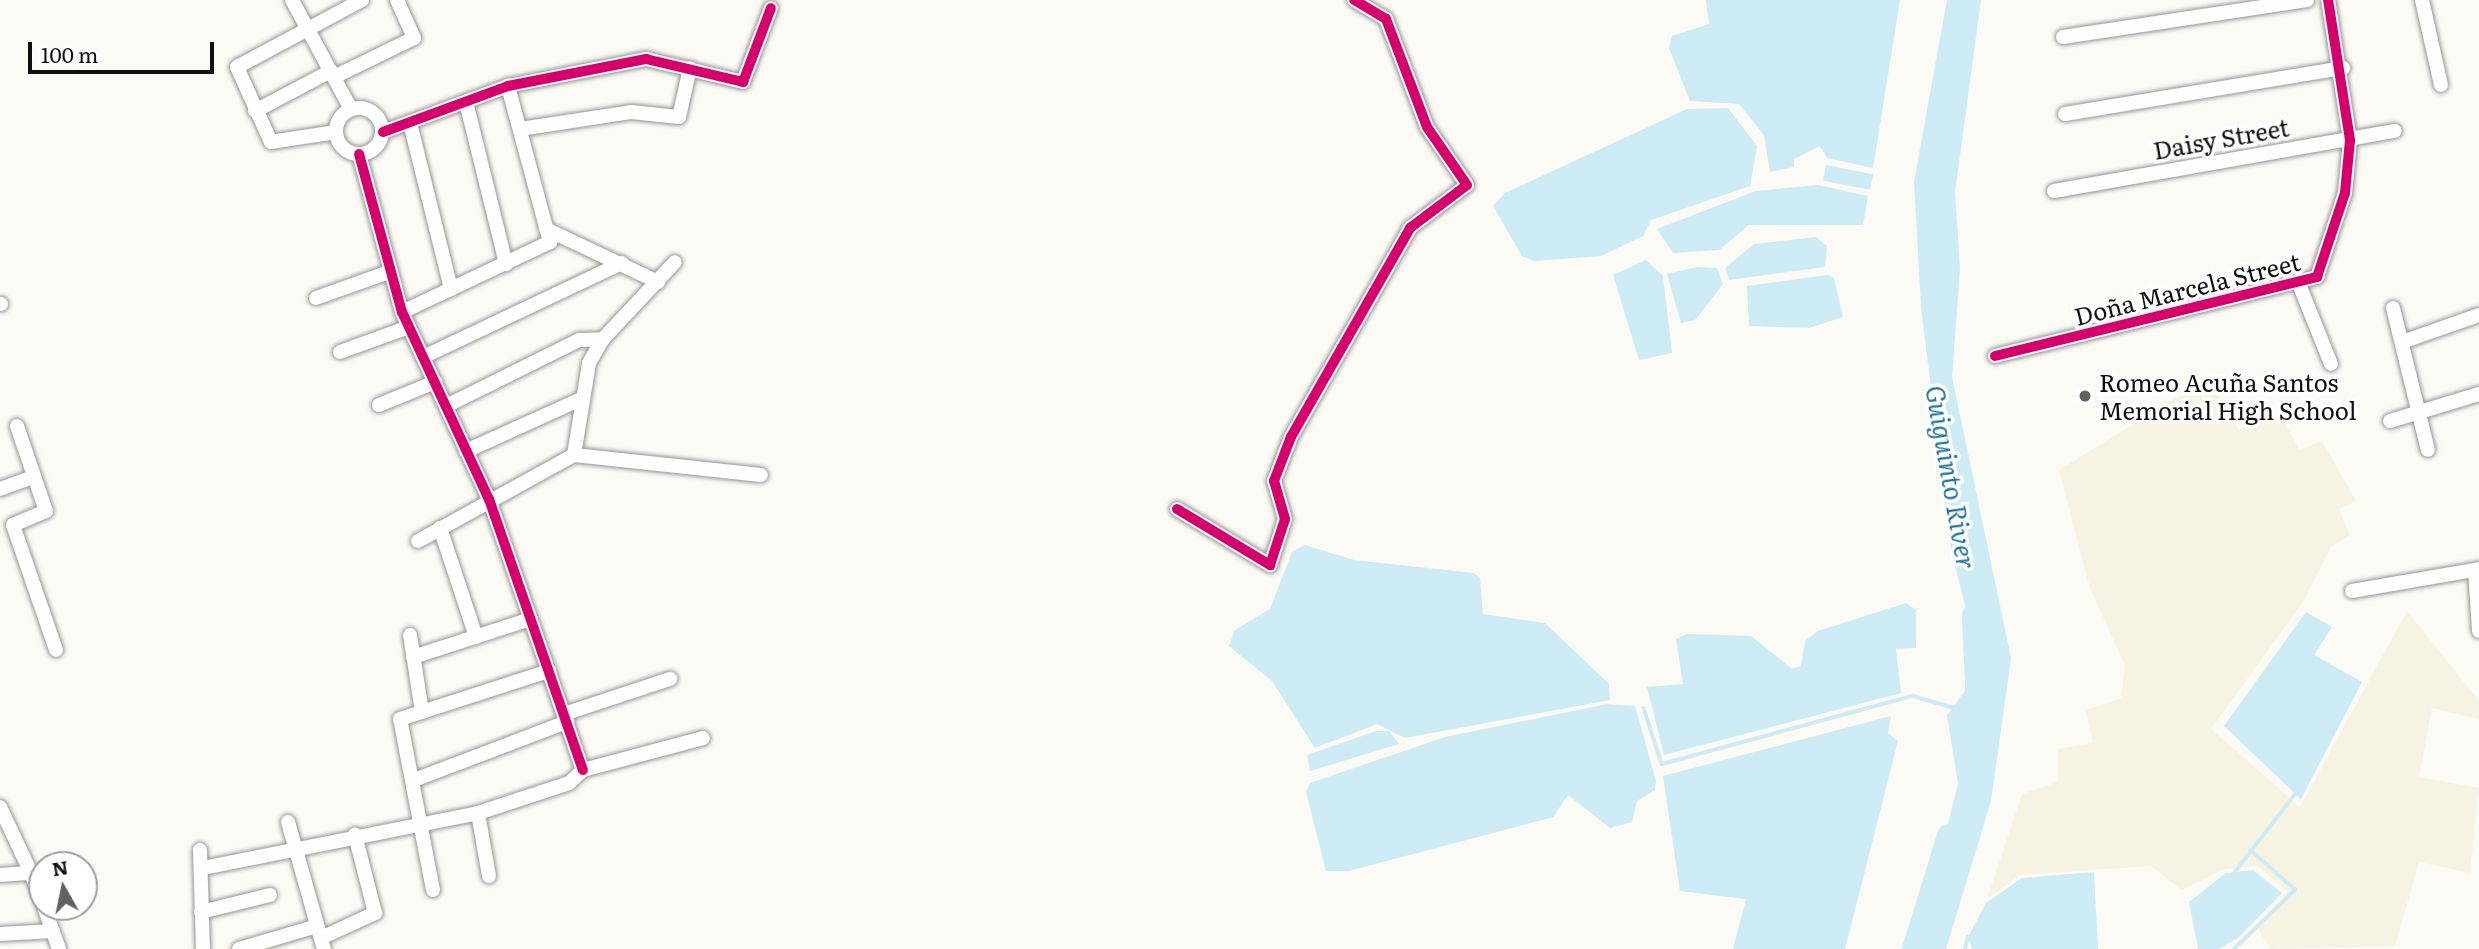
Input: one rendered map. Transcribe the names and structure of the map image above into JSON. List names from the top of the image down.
{
  "streets": {
    "street": ["Daisy Street", "Doña Marcela Street"]
  },
  "crossings": [
    ["Daisy Street", "Doña Marcela Street"]
  ],
  "water": ["Guiguinto River"],
  "places": ["Romeo Acuña Santos Memorial High School"],
  "scale_bar": "100 m",
  "north": "top"
}
